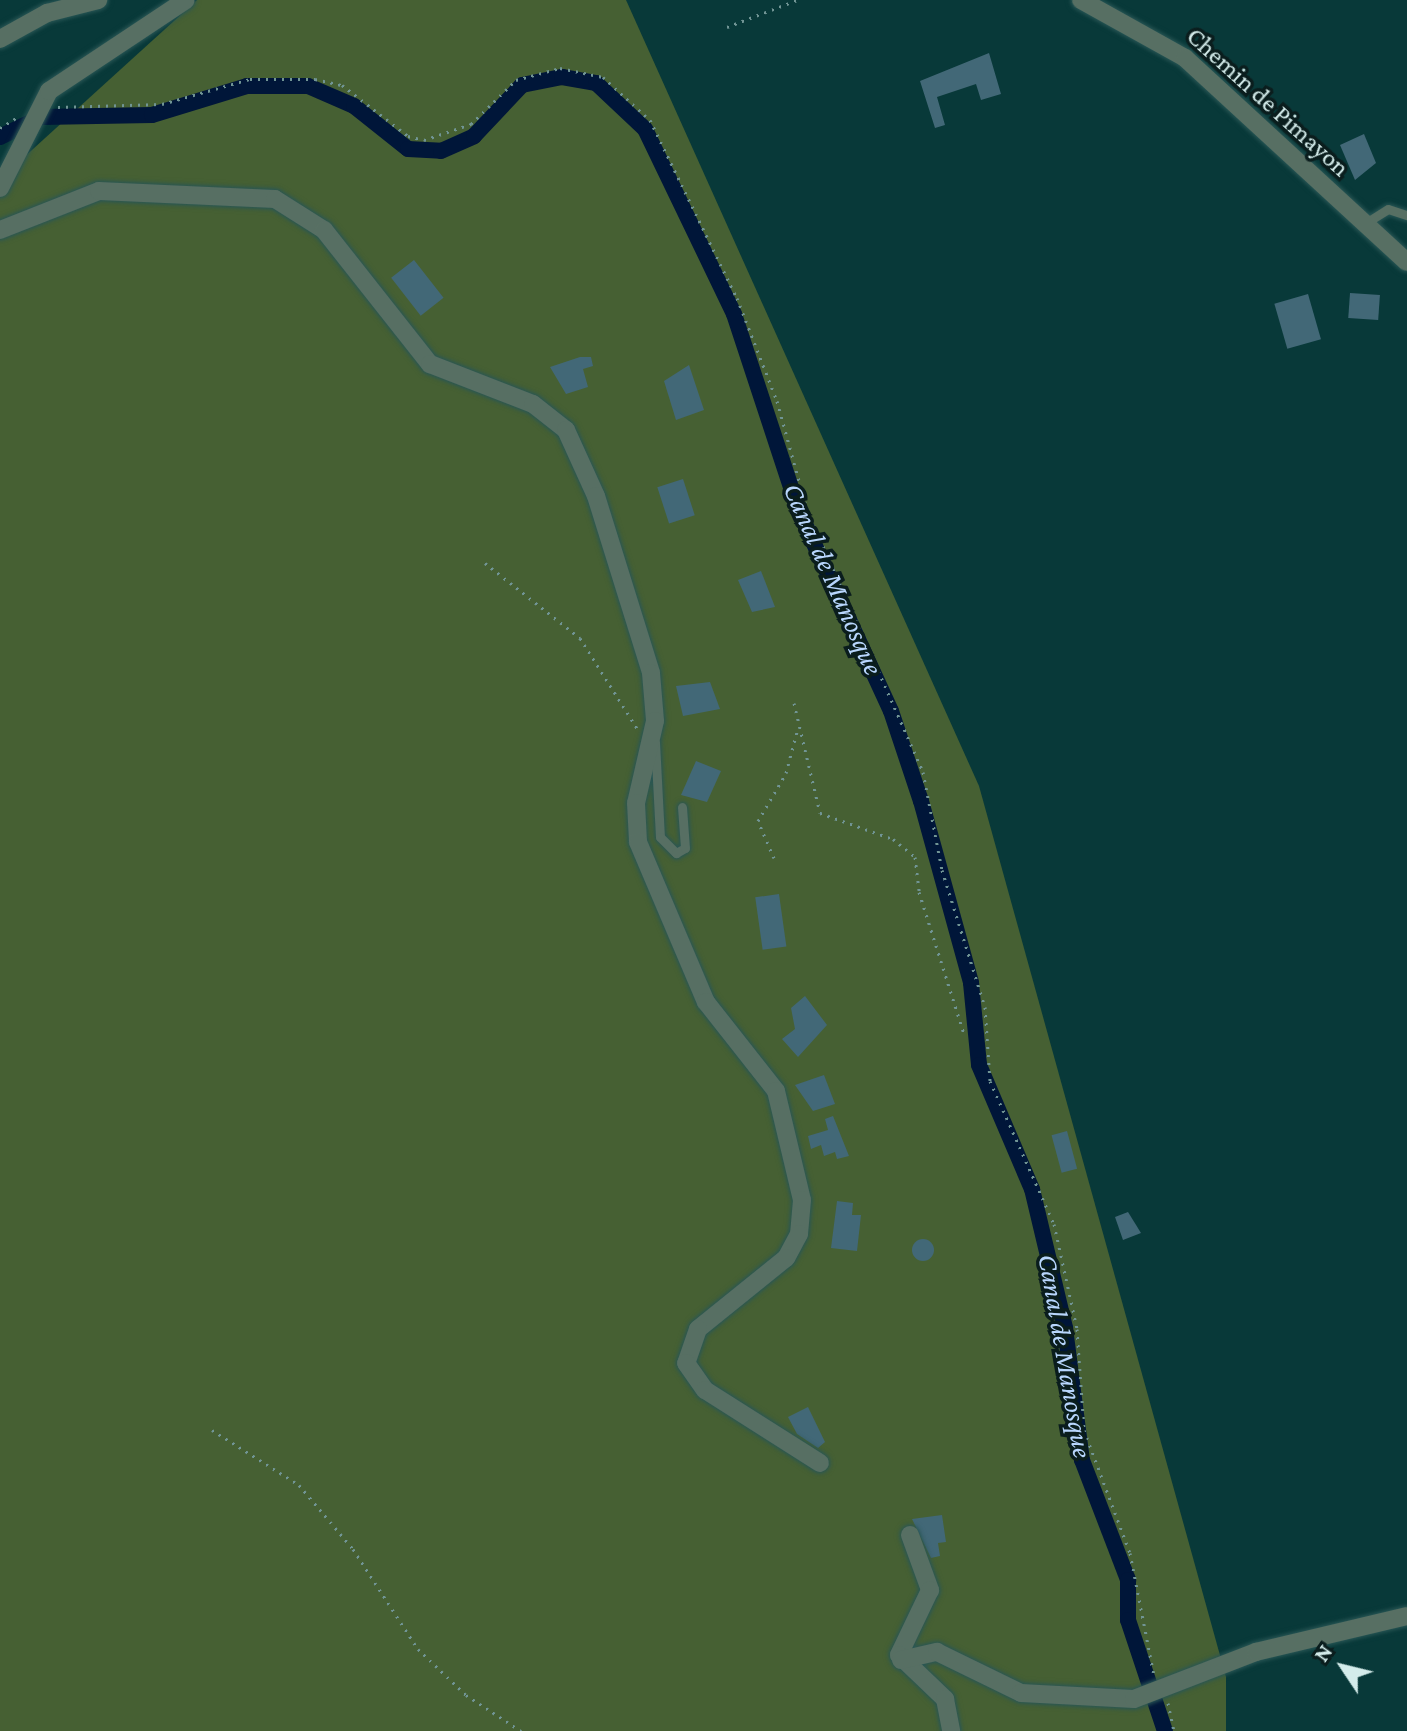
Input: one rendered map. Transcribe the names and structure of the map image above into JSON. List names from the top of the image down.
{
  "streets": {
    "street": ["Chemin de Pimayon"]
  },
  "water": ["Canal de Manosque"],
  "north": "top left"
}
